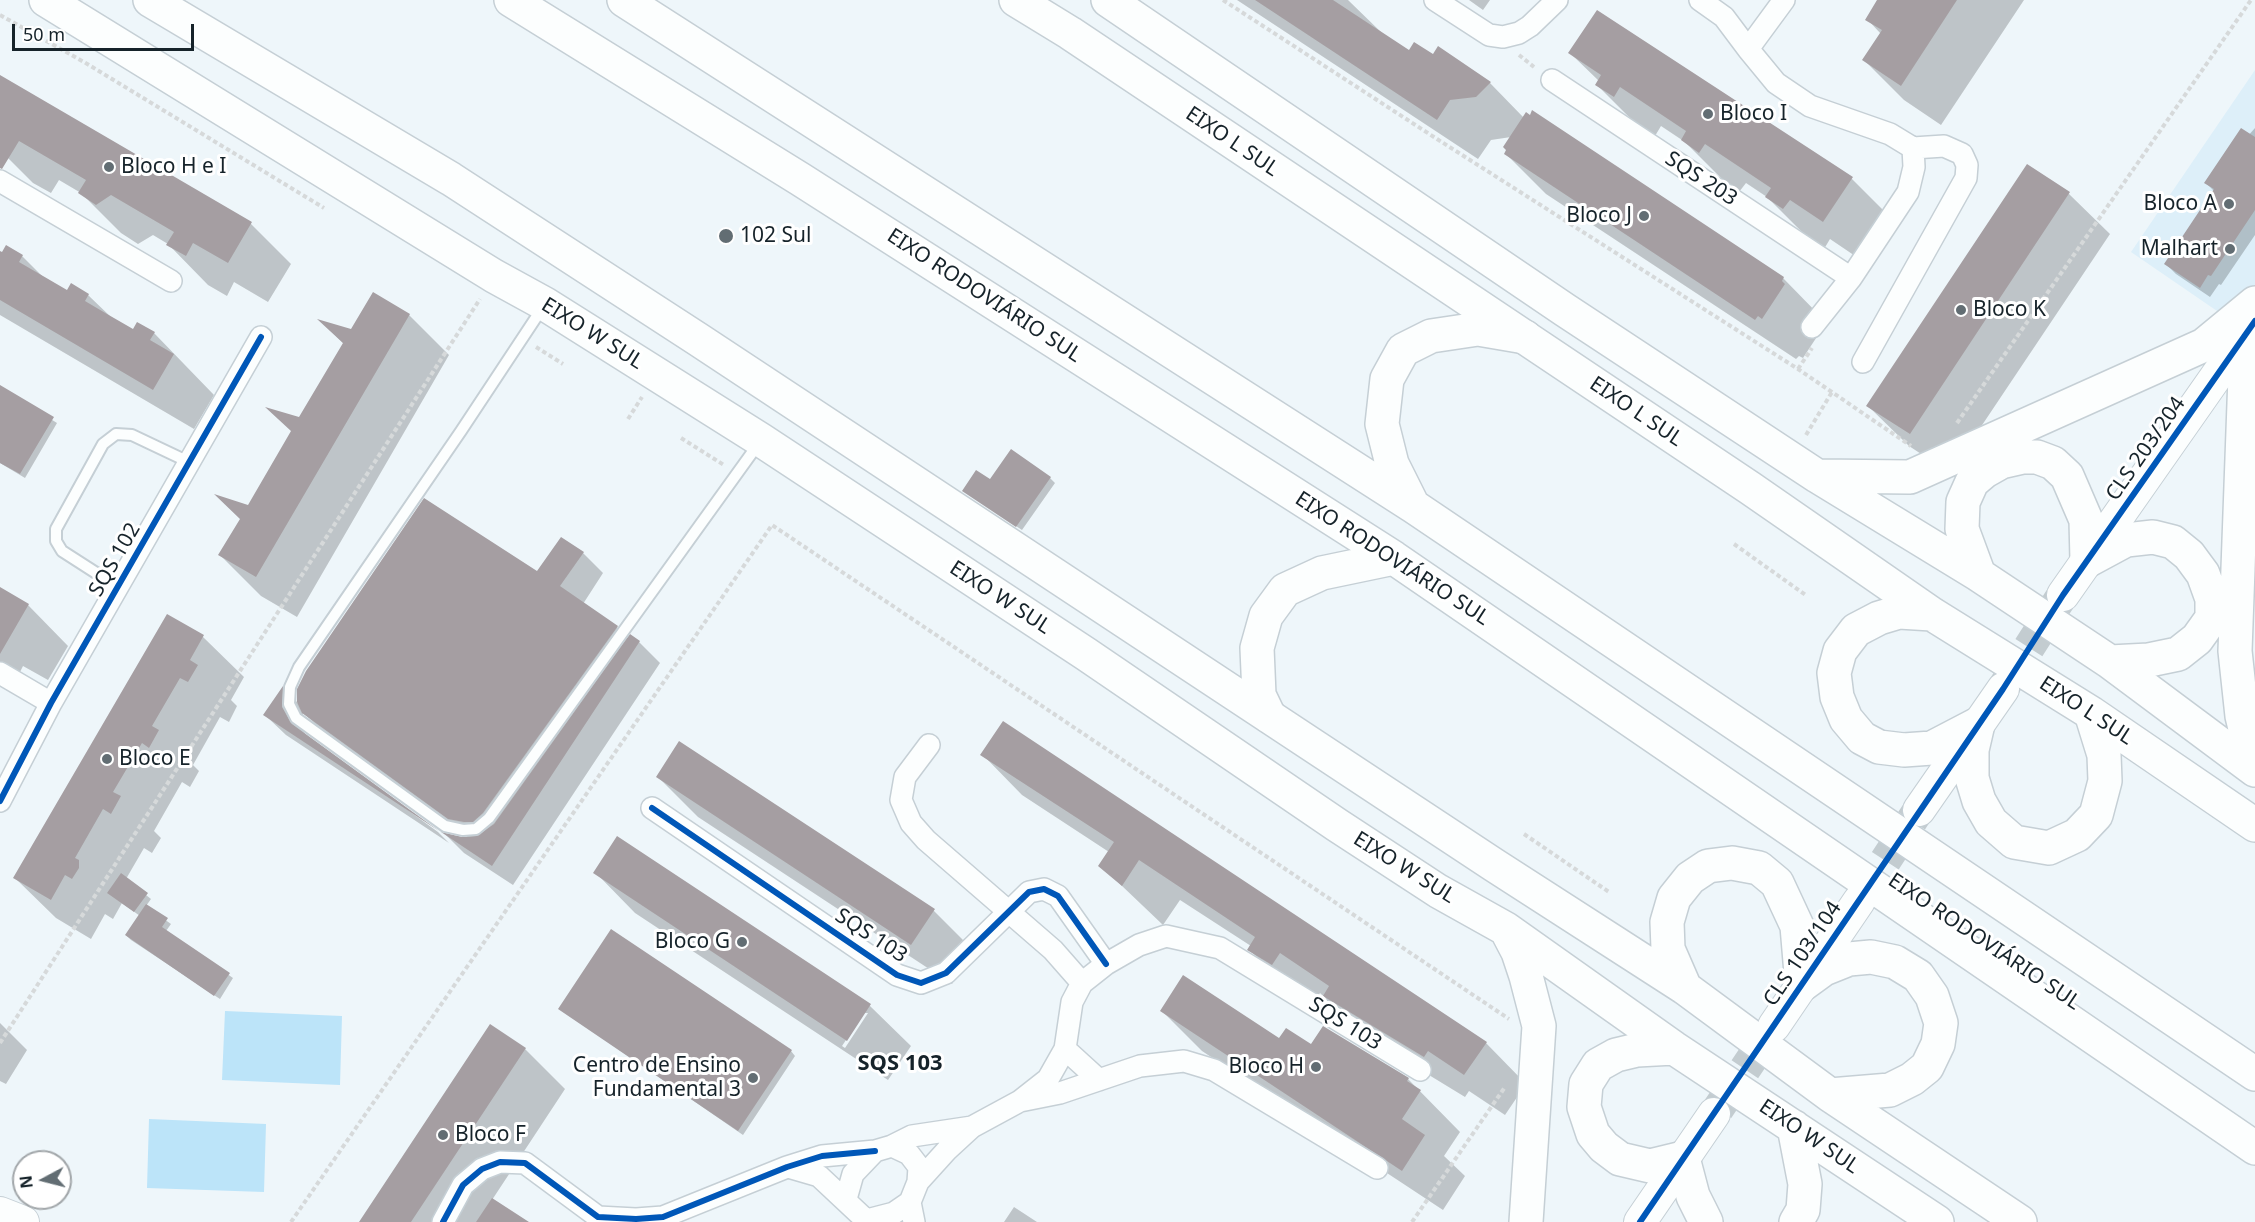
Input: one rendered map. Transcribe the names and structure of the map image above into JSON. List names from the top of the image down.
{
  "streets": {
    "main road": ["EIXO L SUL", "EIXO RODOVIÁRIO SUL", "EIXO W SUL"],
    "street": [
      "SQS 203",
      "CLS 203/204",
      "SQS 102",
      "SQS 103",
      "CLS 103/104"
    ]
  },
  "districts": ["SQS 103"],
  "places": [
    "Bloco I",
    "Bloco H e I",
    "Bloco A",
    "Bloco J",
    "102 Sul",
    "Malhart",
    "Bloco K",
    "Bloco E",
    "Bloco G",
    "Bloco H",
    "Centro de Ensino Fundamental 3",
    "Bloco F"
  ],
  "scale_bar": "50 m",
  "north": "left"
}
